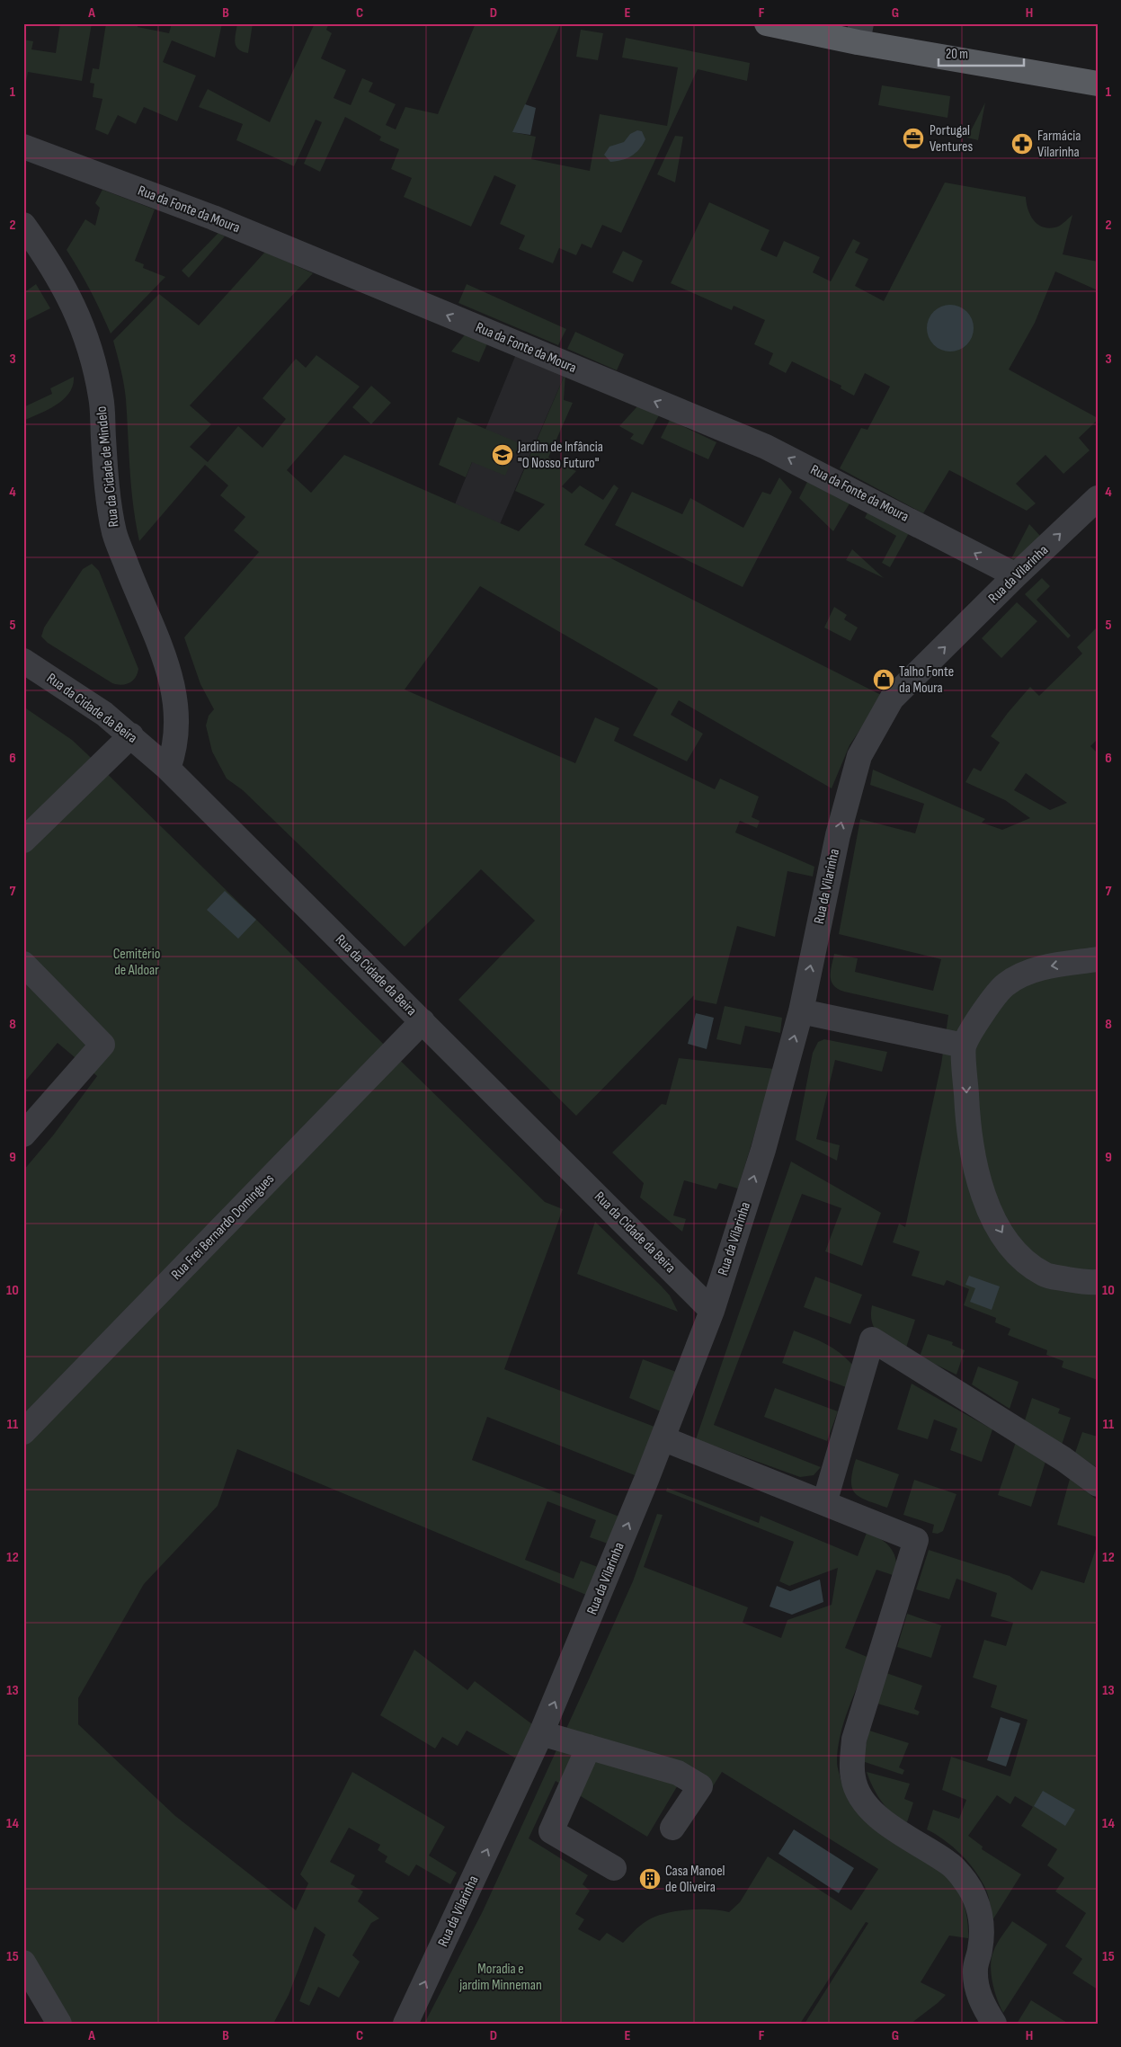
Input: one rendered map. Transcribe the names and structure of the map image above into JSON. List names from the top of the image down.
{
  "streets": {
    "street": [
      "Rua da Fonte da Moura",
      "Rua da Cidade de Mindelo",
      "Rua da Vilarinha",
      "Rua da Cidade da Beira",
      "Rua Frei Bernardo Domingues"
    ]
  },
  "crossings": [
    ["Rua da Fonte da Moura", "Rua da Vilarinha"],
    ["Rua da Cidade de Mindelo", "Rua da Cidade da Beira"],
    ["Rua da Vilarinha", "Rua da Cidade da Beira"],
    ["Rua da Cidade da Beira", "Rua Frei Bernardo Domingues"]
  ],
  "one_way": ["Rua da Fonte da Moura", "Rua da Vilarinha"],
  "parks": ["Cemitério de Aldoar", "Moradia e jardim Minneman"],
  "places": {
    "office": ["Portugal Ventures"],
    "pharmacy": ["Farmácia Vilarinha"],
    "school or university": ["Jardim de Infância \"O Nosso Futuro\""],
    "shop": ["Talho Fonte da Moura"],
    "building": ["Casa Manoel de Oliveira"]
  },
  "scale_bar": "20 m",
  "grid": {
    "columns": [
      "A",
      "B",
      "C",
      "D",
      "E",
      "F",
      "G",
      "H"
    ],
    "rows": [
      "1",
      "2",
      "3",
      "4",
      "5",
      "6",
      "7",
      "8",
      "9",
      "10",
      "11",
      "12",
      "13",
      "14",
      "15"
    ]
  }
}
